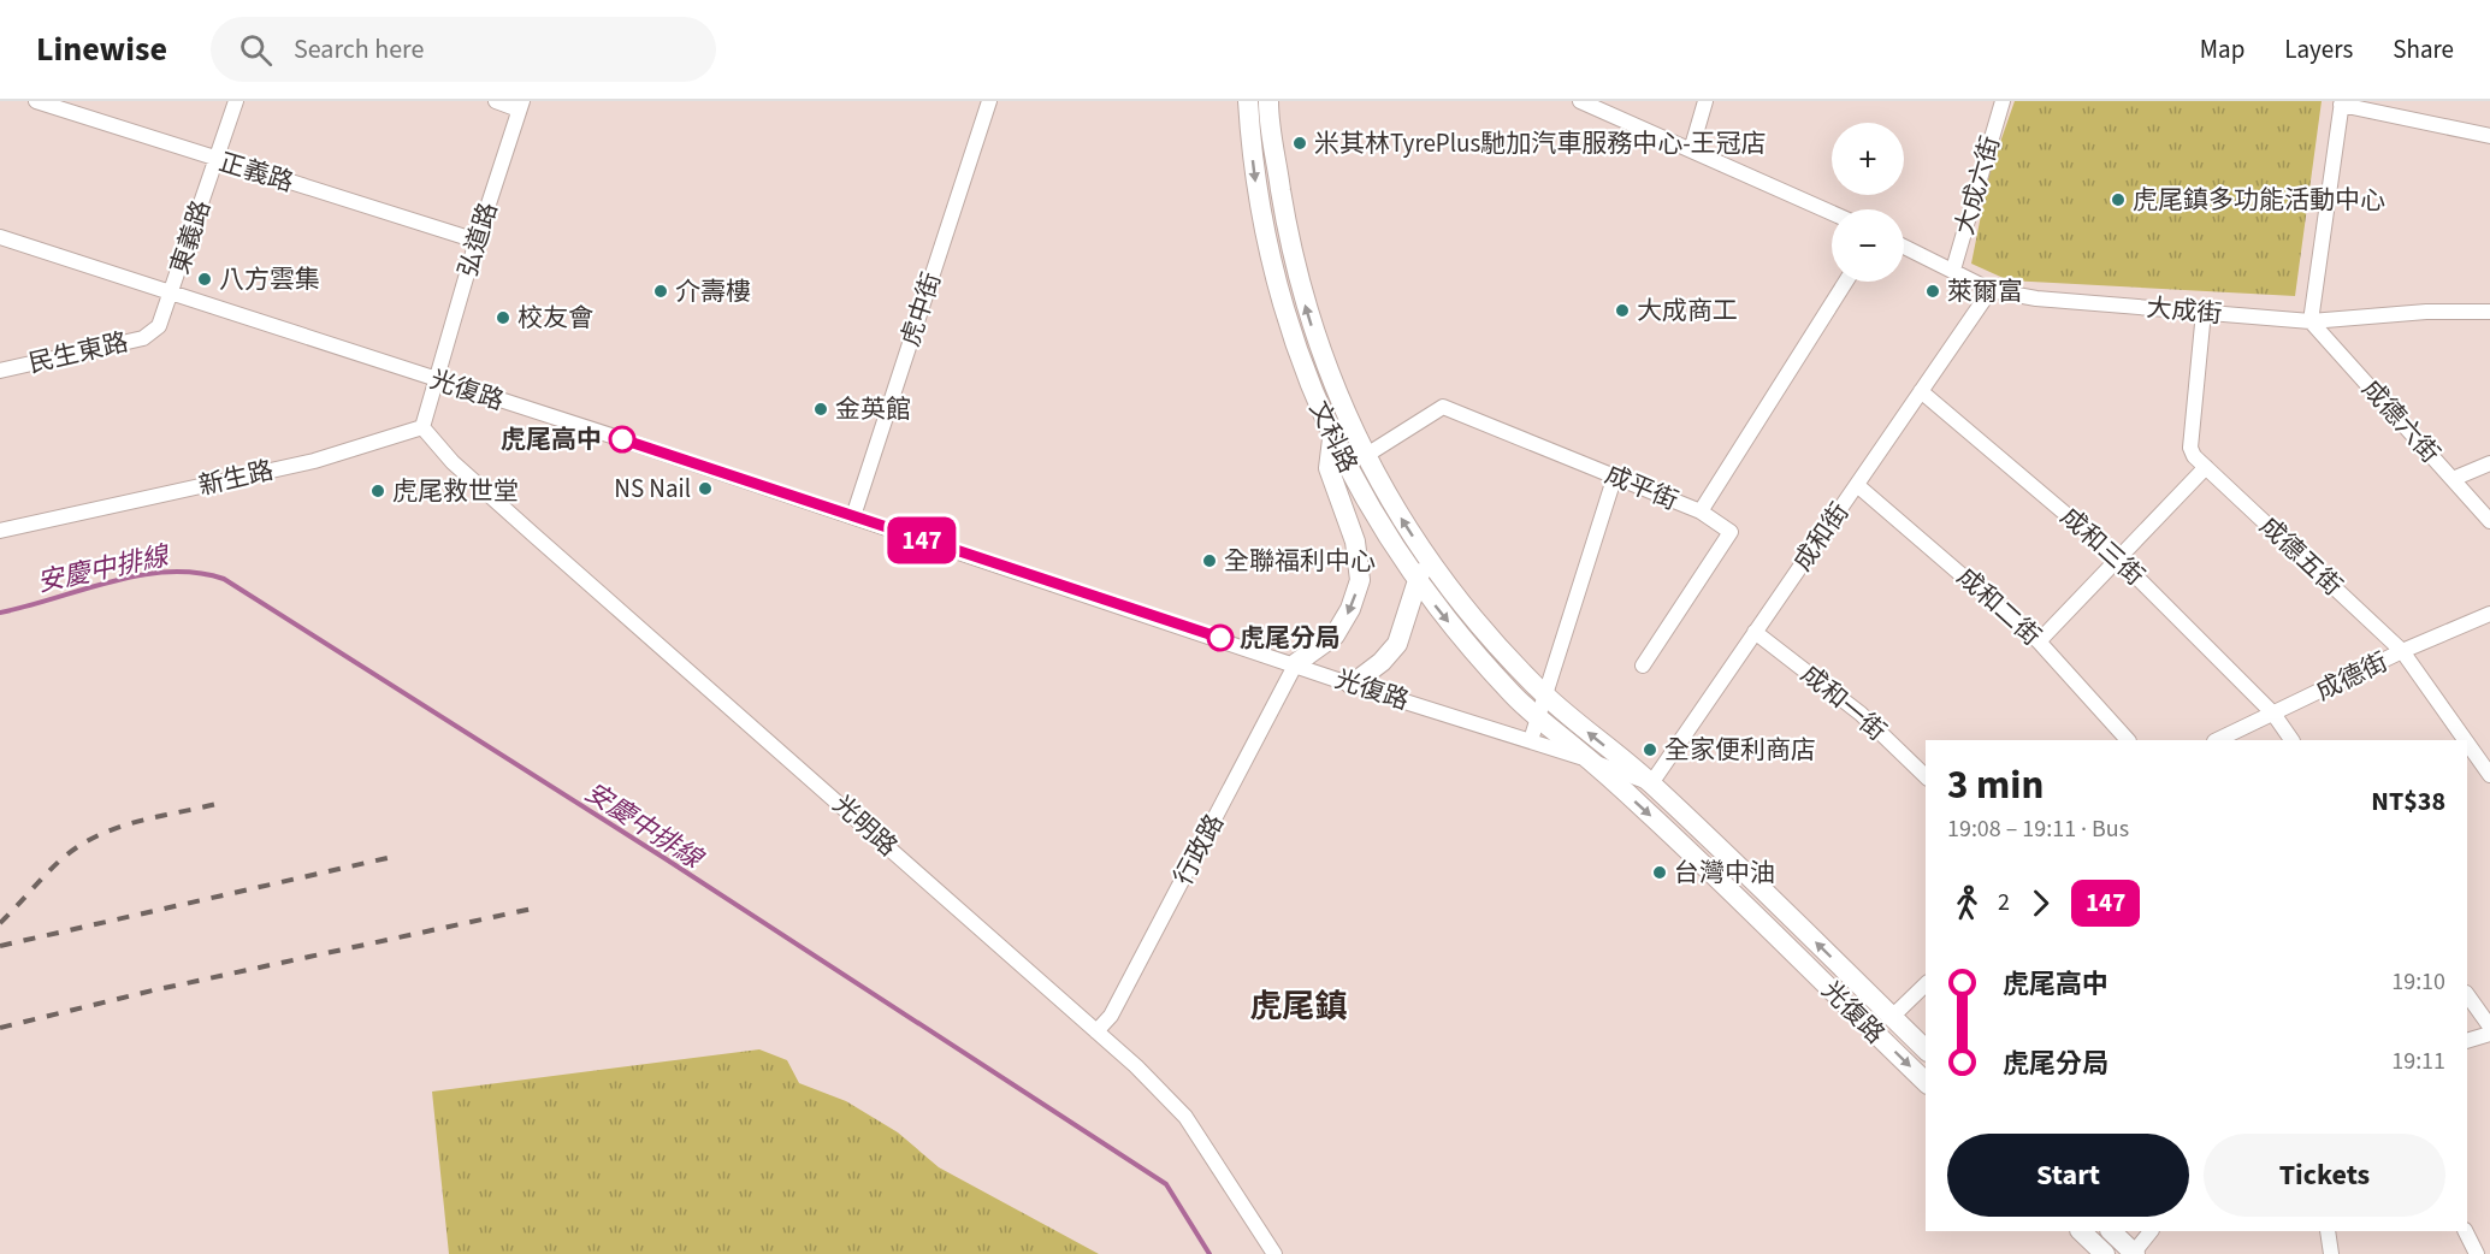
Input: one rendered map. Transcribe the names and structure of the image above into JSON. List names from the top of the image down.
{
  "streets": {
    "main road": ["光復路", "文科路"],
    "street": [
      "正義路",
      "大成六街",
      "東義路",
      "弘道路",
      "虎中街",
      "大成街",
      "民生東路",
      "成德六街",
      "新生路",
      "成平街",
      "成和街",
      "成和三街",
      "成德五街",
      "成和二街",
      "成德街",
      "成和一街",
      "光明路",
      "行政路"
    ]
  },
  "crossings": [
    ["正義路", "東義路"],
    ["正義路", "弘道路"],
    ["大成六街", "大成街"],
    ["東義路", "民生東路"],
    ["東義路", "光復路"],
    ["弘道路", "光復路"],
    ["虎中街", "光復路"],
    ["大成街", "成德六街"],
    ["大成街", "成和街"],
    ["大成街", "成德五街"],
    ["民生東路", "光復路"],
    ["光復路", "文科路"],
    ["光復路", "成和街"],
    ["光復路", "行政路"],
    ["文科路", "成平街"],
    ["文科路", "成和街"],
    ["新生路", "光明路"],
    ["成和街", "成和三街"],
    ["成和街", "成和二街"],
    ["成和街", "成和一街"],
    ["成和三街", "成德街"],
    ["成德五街", "成德街"],
    ["光明路", "行政路"]
  ],
  "districts": ["虎尾鎮"],
  "water": ["安慶中排線"],
  "places": [
    "米其林TyrePlus馳加汽車服務中心-王冠店",
    "虎尾鎮多功能活動中心",
    "八方雲集",
    "介壽樓",
    "萊爾富",
    "大成商工",
    "校友會",
    "金英館",
    "虎尾高中",
    "NS Nail",
    "虎尾救世堂",
    "全聯福利中心",
    "虎尾分局",
    "全家便利商店",
    "台灣中油"
  ],
  "lines": ["bus line 147"],
  "page": {
    "header": "Linewise",
    "search": "Search here",
    "nav": ["Map", "Layers", "Share"],
    "on_map": "147",
    "map_buttons": ["+", "−"],
    "heading": ["3 min", "19:08 – 19:11 · Bus", "NT$38"],
    "legs": ["2", "147"],
    "list": [
      {
        "name": "虎尾高中",
        "value": "19:10"
      },
      {
        "name": "虎尾分局",
        "value": "19:11"
      }
    ],
    "buttons": ["Start", "Tickets"]
  }
}
